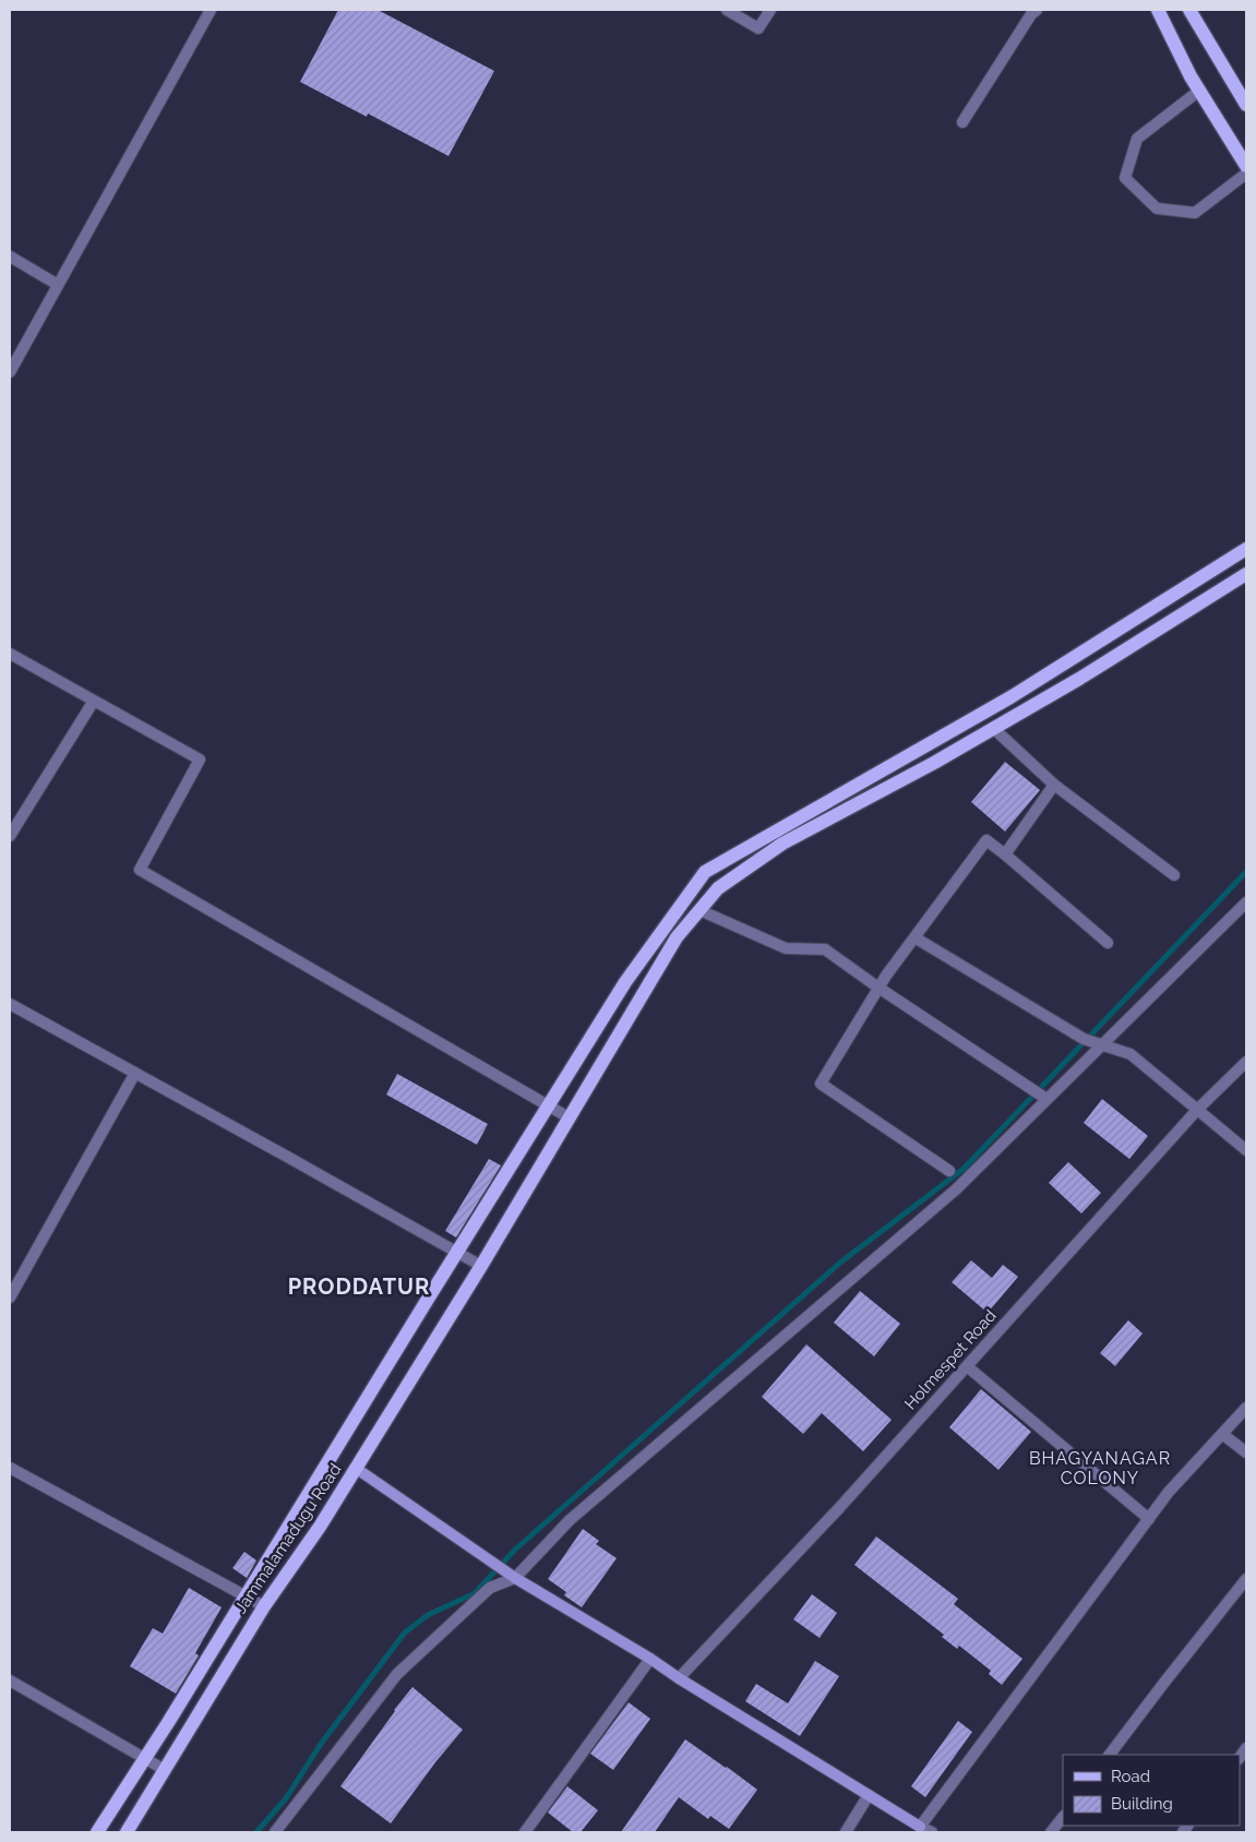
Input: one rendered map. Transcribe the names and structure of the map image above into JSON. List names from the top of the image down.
{
  "streets": {
    "main road": ["Jammalamadugu Road"],
    "street": ["Holmespet Road"]
  },
  "districts": ["PRODDATUR", "BHAGYANAGAR COLONY"],
  "legend": ["Road", "Building"]
}
